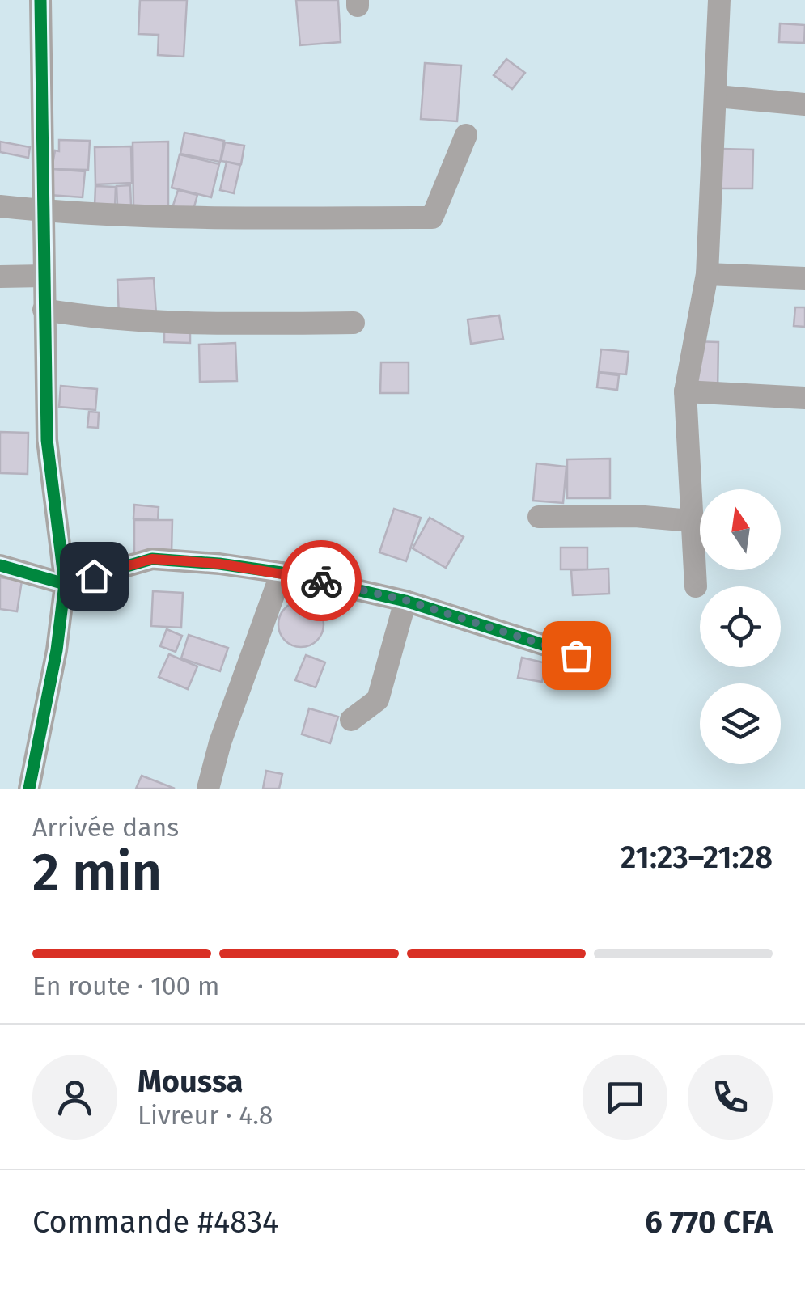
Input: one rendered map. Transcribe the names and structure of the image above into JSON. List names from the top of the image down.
{
  "north": "top",
  "page": {
    "heading": ["2 min", "Arrivée dans", "21:23–21:28"],
    "panel": [
      "Moussa",
      "Livreur · 4.8",
      "Commande #4834",
      "6 770 CFA"
    ],
    "bar": "En route · 100 m"
  }
}
